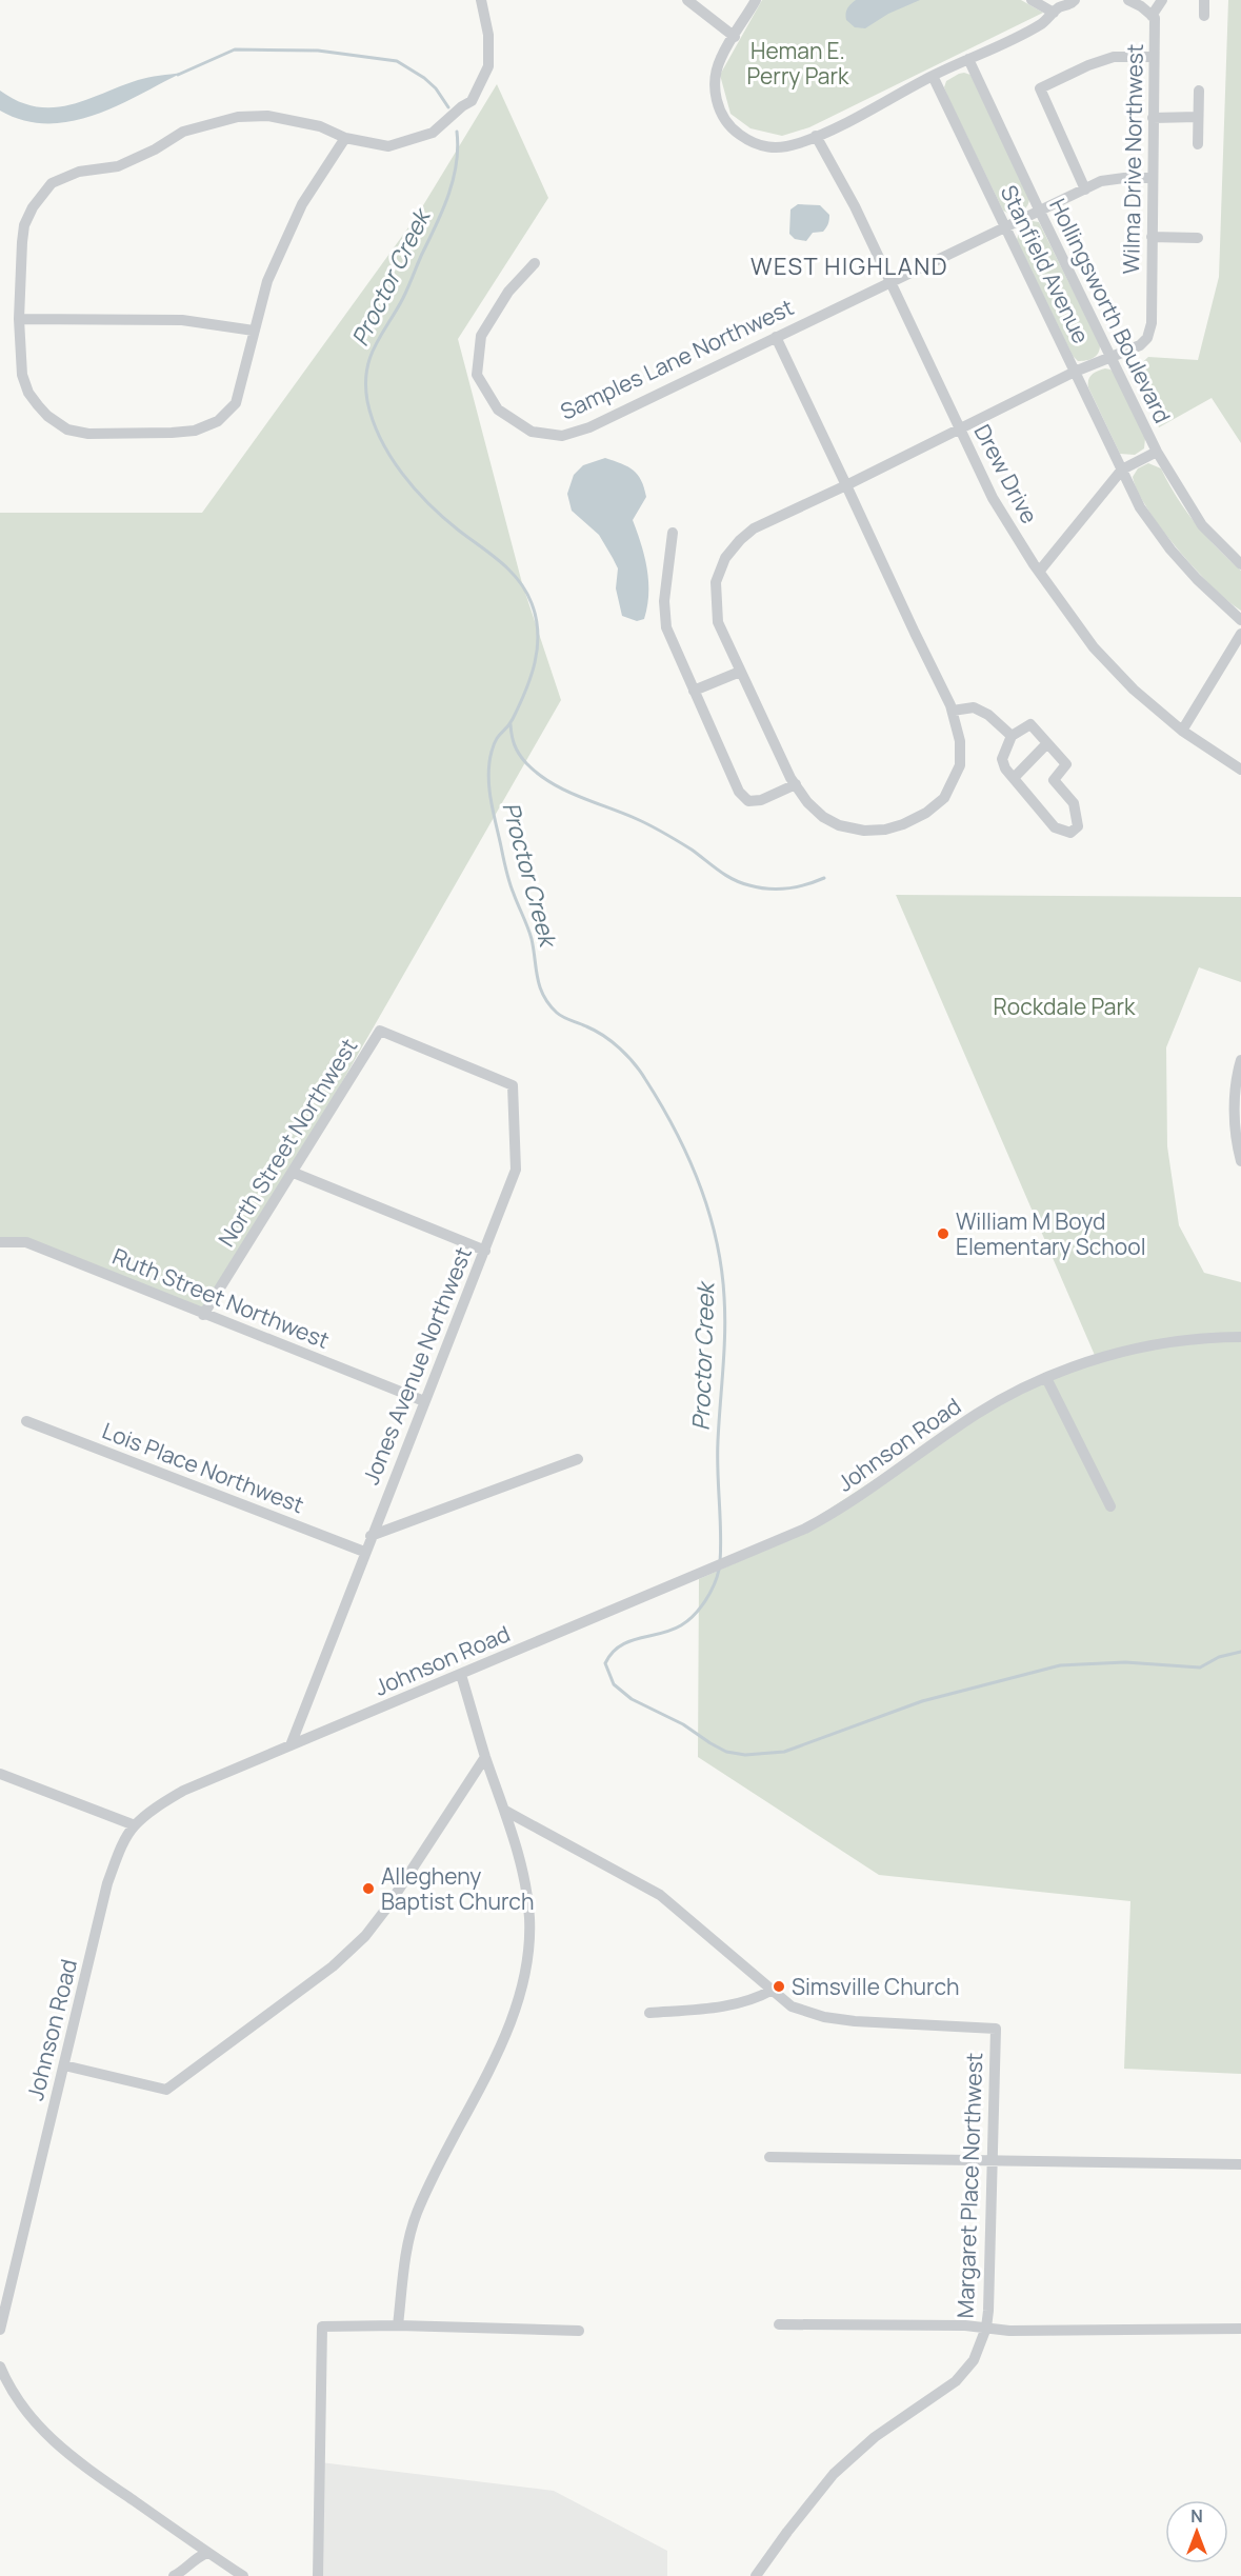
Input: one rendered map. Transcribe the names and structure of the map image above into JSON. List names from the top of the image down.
{
  "streets": {
    "street": [
      "Wilma Drive Northwest",
      "Stanfield Avenue",
      "Hollingsworth Boulevard",
      "Samples Lane Northwest",
      "Drew Drive",
      "North Street Northwest",
      "Ruth Street Northwest",
      "Jones Avenue Northwest",
      "Johnson Road",
      "Lois Place Northwest",
      "Margaret Place Northwest"
    ]
  },
  "crossings": [
    ["Wilma Drive Northwest", "Hollingsworth Boulevard"],
    ["Wilma Drive Northwest", "Samples Lane Northwest"],
    ["Stanfield Avenue", "Samples Lane Northwest"],
    ["Hollingsworth Boulevard", "Samples Lane Northwest"],
    ["Samples Lane Northwest", "Drew Drive"],
    ["North Street Northwest", "Ruth Street Northwest"],
    ["North Street Northwest", "Jones Avenue Northwest"],
    ["Ruth Street Northwest", "Jones Avenue Northwest"],
    ["Jones Avenue Northwest", "Johnson Road"],
    ["Jones Avenue Northwest", "Lois Place Northwest"]
  ],
  "districts": ["WEST HIGHLAND"],
  "water": ["Proctor Creek"],
  "parks": ["Heman E. Perry Park", "Rockdale Park"],
  "places": ["William M Boyd Elementary School", "Allegheny Baptist Church", "Simsville Church"],
  "north": "top"
}
